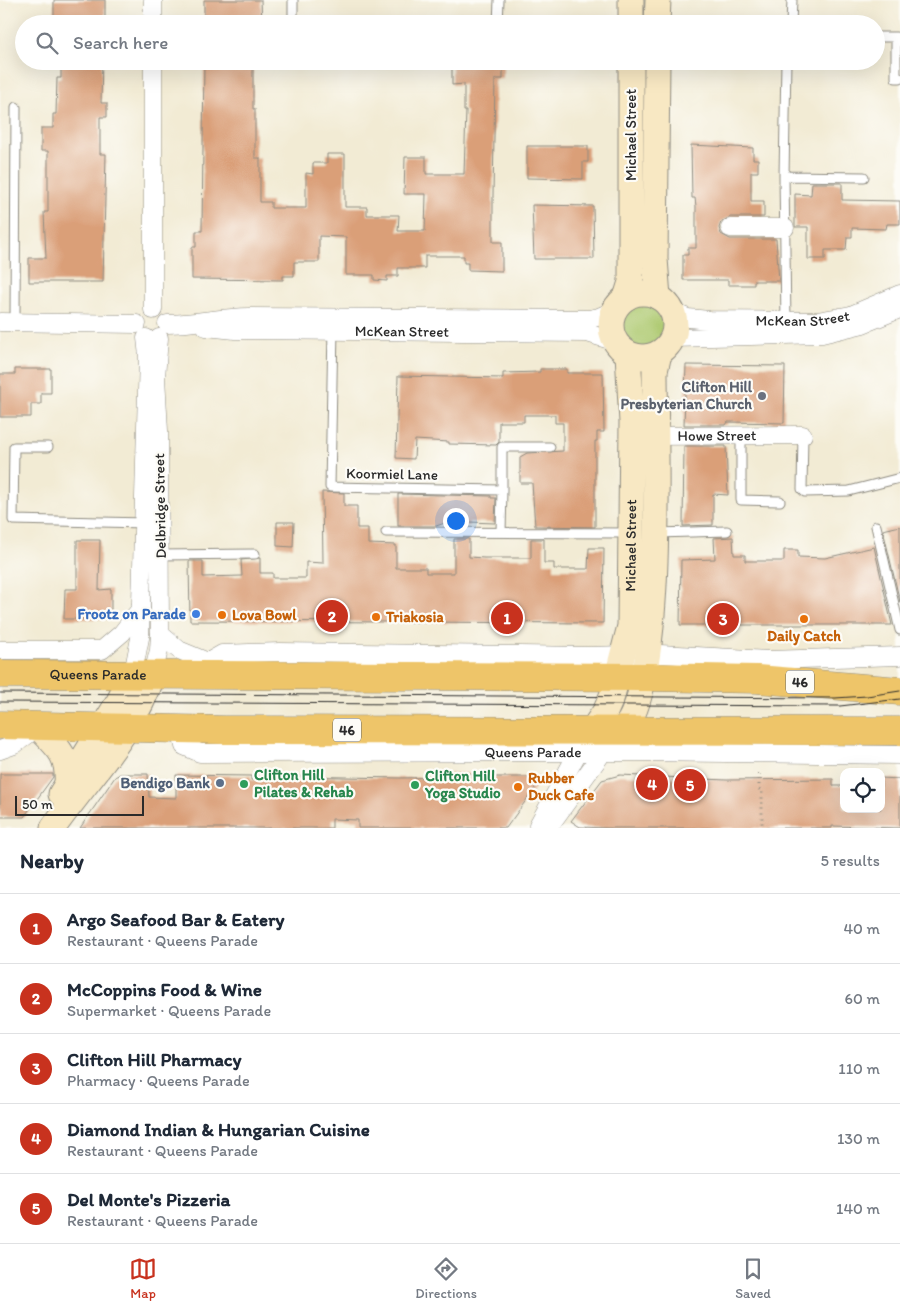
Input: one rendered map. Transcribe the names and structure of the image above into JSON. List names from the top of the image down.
{
  "streets": {
    "main road": ["Queens Parade", "46"],
    "street": [
      "Michael Street",
      "McKean Street",
      "Howe Street",
      "Delbridge Street"
    ],
    "lane": ["Koormiel Lane"]
  },
  "crossings": [
    ["Michael Street", "McKean Street"],
    ["Michael Street", "Howe Street"],
    ["Michael Street", "Queens Parade"],
    ["McKean Street", "Koormiel Lane"],
    ["McKean Street", "Delbridge Street"],
    ["Delbridge Street", "Queens Parade"],
    ["Queens Parade", "46"]
  ],
  "places": [
    "Clifton Hill Presbyterian Church",
    "Frootz on Parade",
    "Lova Bowl",
    "Triakosia",
    "Daily Catch",
    "Bendigo Bank",
    "Clifton Hill Pilates & Rehab",
    "Clifton Hill Yoga Studio",
    "Rubber Duck Cafe"
  ],
  "scale_bar": "50 m",
  "page": {
    "search": "Search here",
    "pins": [
      "2",
      "1",
      "3",
      "4",
      "5"
    ],
    "scale": "50 m",
    "heading": ["Nearby", "5 results"],
    "list": [
      {
        "mark": "1",
        "name": "Argo Seafood Bar & Eatery",
        "note": "Restaurant · Queens Parade",
        "value": "40 m"
      },
      {
        "mark": "2",
        "name": "McCoppins Food & Wine",
        "note": "Supermarket · Queens Parade",
        "value": "60 m"
      },
      {
        "mark": "3",
        "name": "Clifton Hill Pharmacy",
        "note": "Pharmacy · Queens Parade",
        "value": "110 m"
      },
      {
        "mark": "4",
        "name": "Diamond Indian & Hungarian Cuisine",
        "note": "Restaurant · Queens Parade",
        "value": "130 m"
      },
      {
        "mark": "5",
        "name": "Del Monte's Pizzeria",
        "note": "Restaurant · Queens Parade",
        "value": "140 m"
      }
    ],
    "nav": ["Map", "Directions", "Saved"]
  }
}
